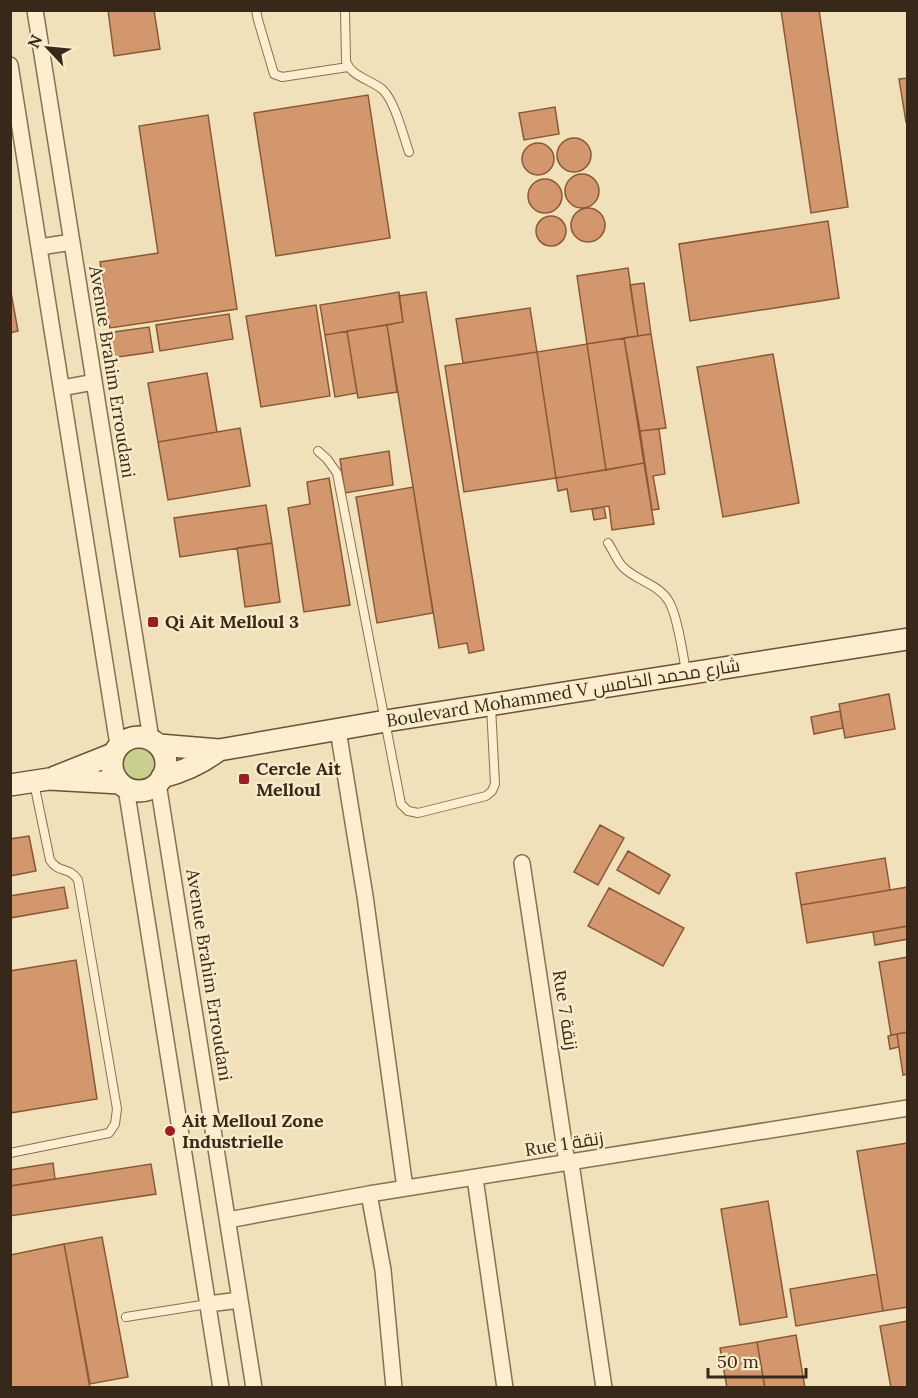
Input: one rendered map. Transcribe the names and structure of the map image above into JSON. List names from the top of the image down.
{
  "streets": {
    "main road": ["Boulevard Mohammed V شارع محمد الخامس"],
    "street": ["Avenue Brahim Erroudani", "Rue 7 زنقة", "Rue 1 زنقة"]
  },
  "crossings": [
    ["Avenue Brahim Erroudani", "Boulevard Mohammed V شارع محمد الخامس"],
    ["Avenue Brahim Erroudani", "Rue 1 زنقة"],
    ["Rue 7 زنقة", "Rue 1 زنقة"]
  ],
  "places": {
    "transit": ["Qi Ait Melloul 3", "Cercle Ait Melloul"],
    "other": ["Ait Melloul Zone Industrielle"]
  },
  "scale_bar": "50 m",
  "north": "top left"
}
